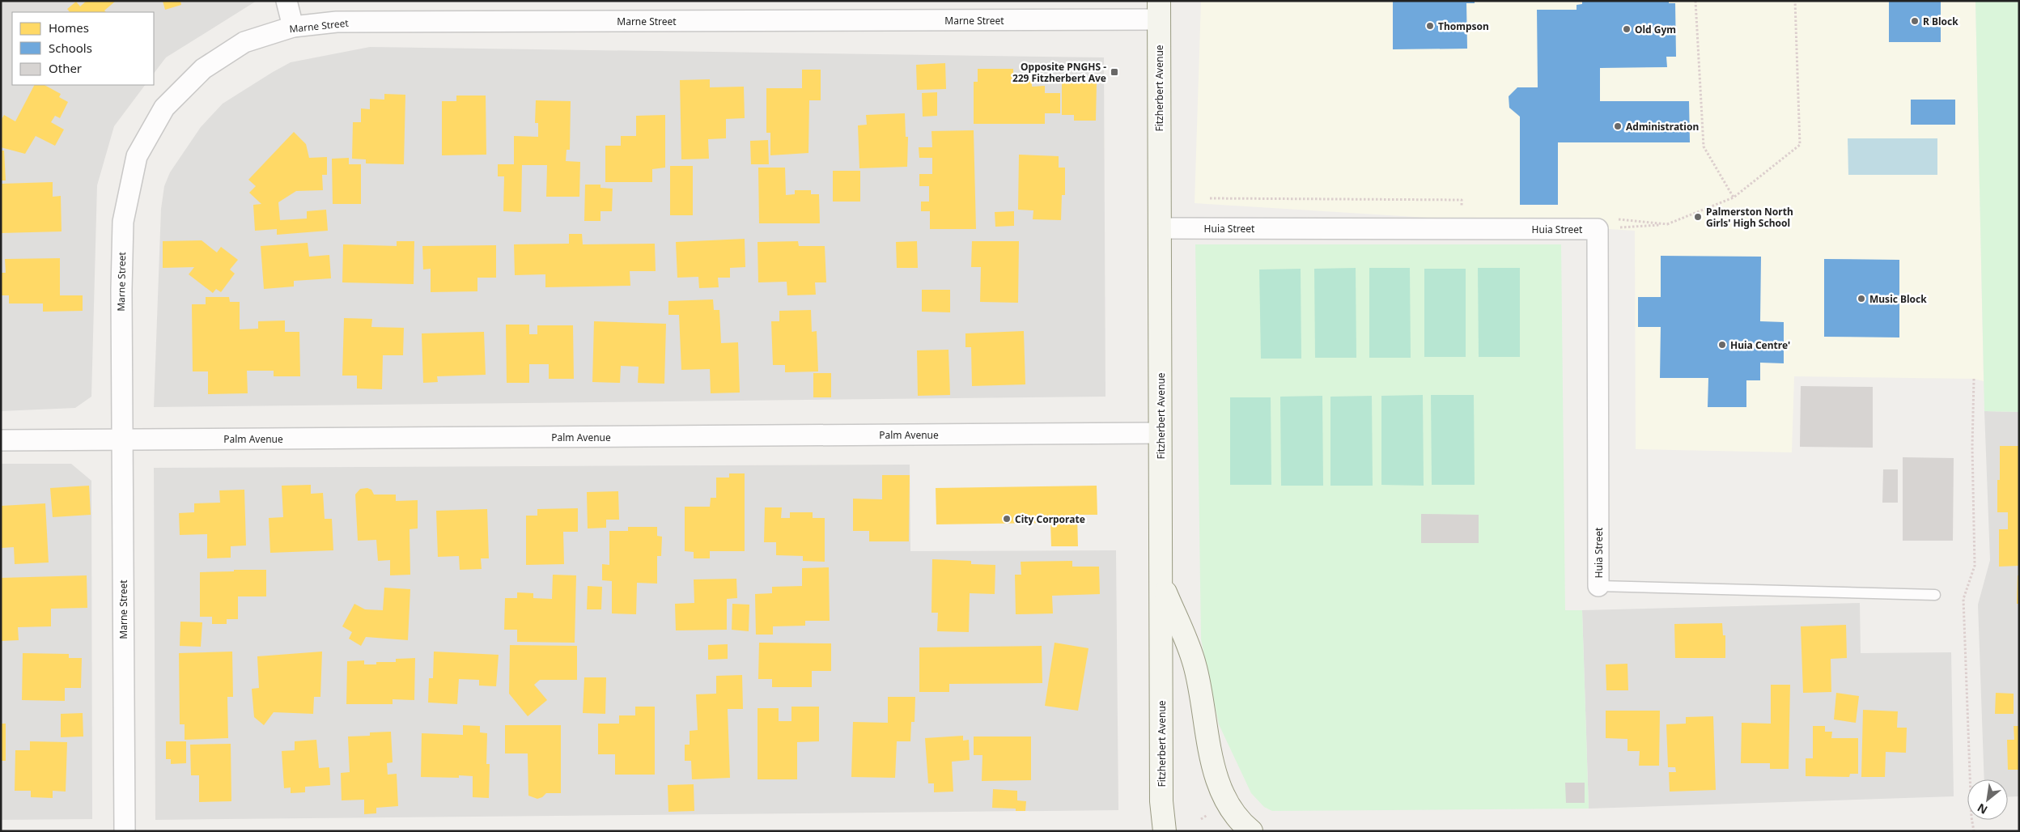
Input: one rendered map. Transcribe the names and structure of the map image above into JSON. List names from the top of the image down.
{
  "streets": {
    "main road": ["Fitzherbert Avenue"],
    "street": ["Marne Street", "Huia Street", "Palm Avenue"]
  },
  "crossings": [
    ["Marne Street", "Fitzherbert Avenue"],
    ["Marne Street", "Palm Avenue"],
    ["Fitzherbert Avenue", "Huia Street"],
    ["Fitzherbert Avenue", "Palm Avenue"]
  ],
  "places": {
    "other": [
      "R Block",
      "Thompson",
      "Old Gym",
      "Administration",
      "Palmerston North Girls' High School",
      "Music Block",
      "Huia Centre'",
      "City Corporate"
    ],
    "transit": ["Opposite PNGHS - 229 Fitzherbert Ave"]
  },
  "legend": ["Homes", "Schools", "Other"],
  "north": "bottom left"
}
